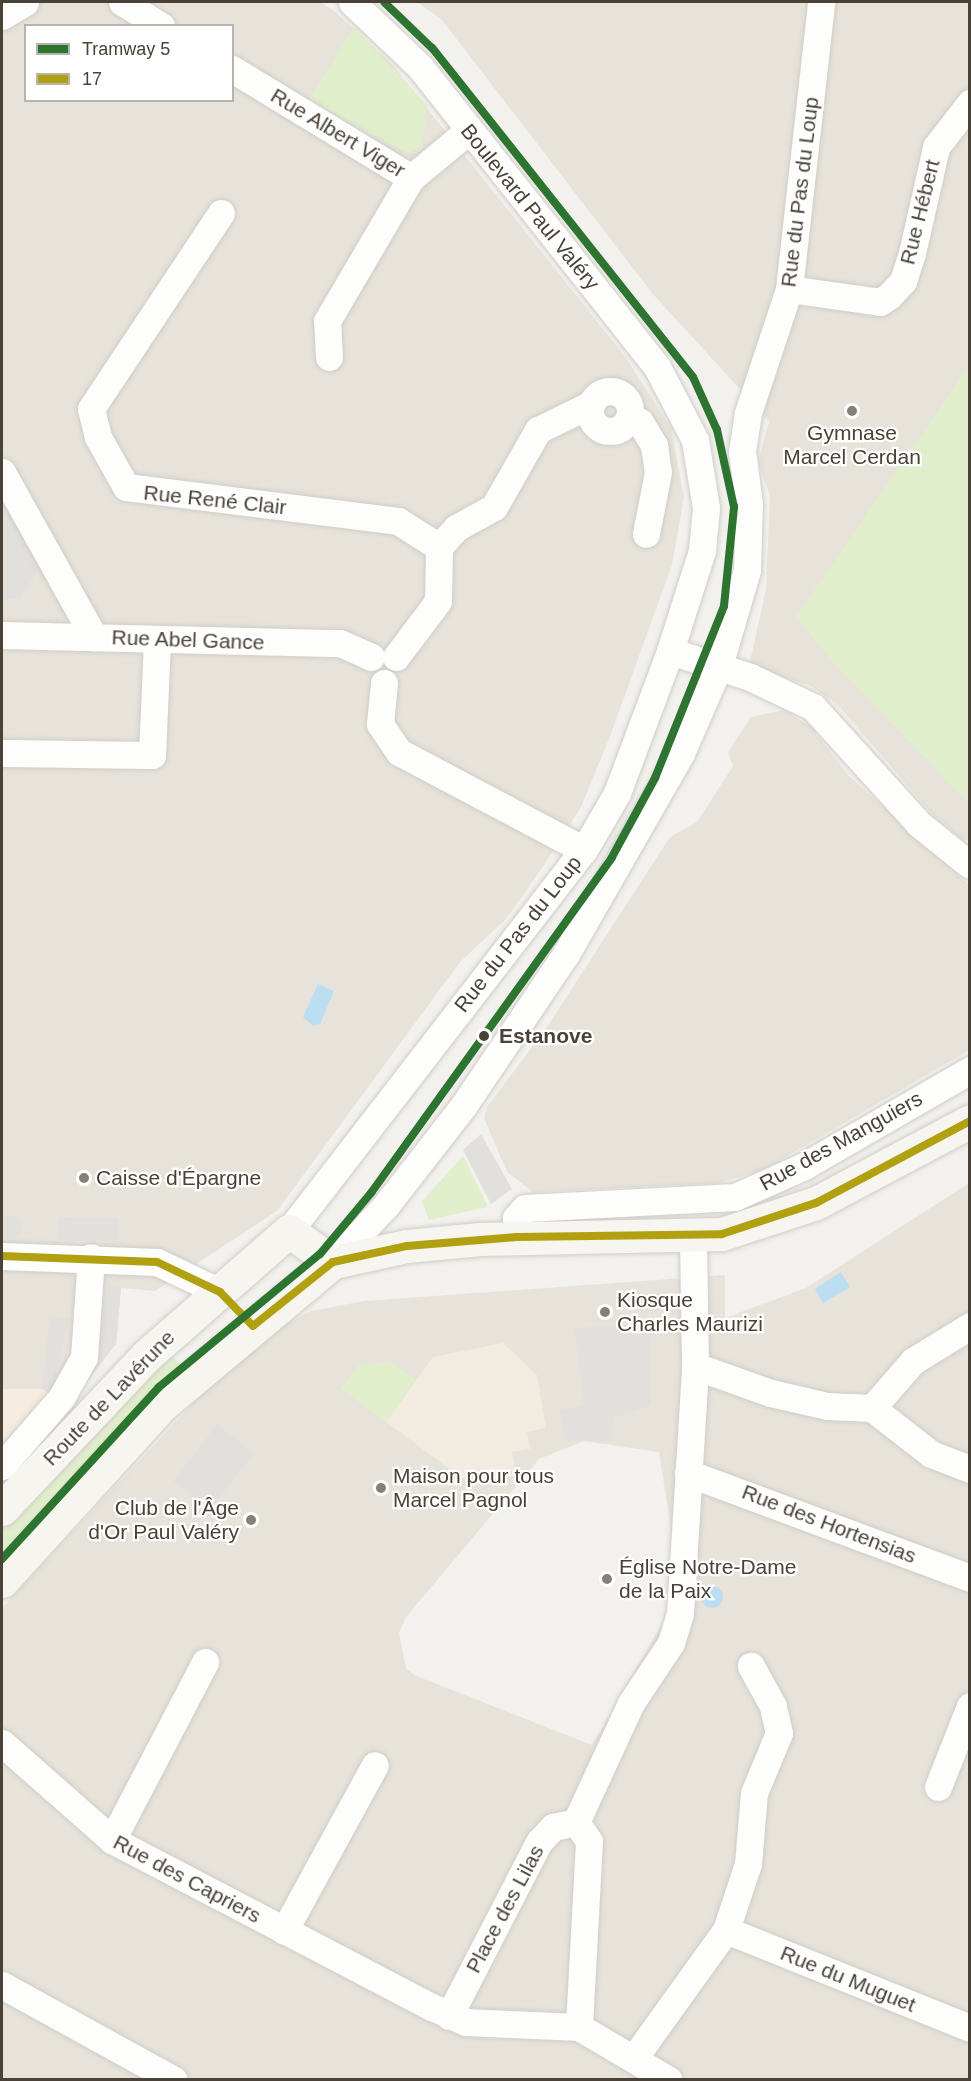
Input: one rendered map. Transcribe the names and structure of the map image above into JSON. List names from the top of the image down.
{
  "streets": {
    "street": [
      "Rue Albert Viger",
      "Rue du Pas du Loup",
      "Boulevard Paul Valéry",
      "Rue Hébert",
      "Rue René Clair",
      "Rue Abel Gance",
      "Rue des Manguiers",
      "Route de Lavérune",
      "Rue des Hortensias",
      "Rue des Capriers",
      "Place des Lilas",
      "Rue du Muguet"
    ]
  },
  "crossings": [
    ["Rue Albert Viger", "Boulevard Paul Valéry"],
    ["Rue du Pas du Loup", "Boulevard Paul Valéry"],
    ["Rue du Pas du Loup", "Rue Hébert"],
    ["Rue du Pas du Loup", "Route de Lavérune"],
    ["Rue des Manguiers", "Route de Lavérune"],
    ["Rue des Capriers", "Place des Lilas"]
  ],
  "places": [
    "Gymnase Marcel Cerdan",
    "Estanove",
    "Caisse d'Épargne",
    "Kiosque Charles Maurizi",
    "Maison pour tous Marcel Pagnol",
    "Club de l'Âge d'Or Paul Valéry",
    "Église Notre-Dame de la Paix"
  ],
  "lines": ["tram line 5", "transit line 17"],
  "legend": ["Tramway 5", "17"]
}
